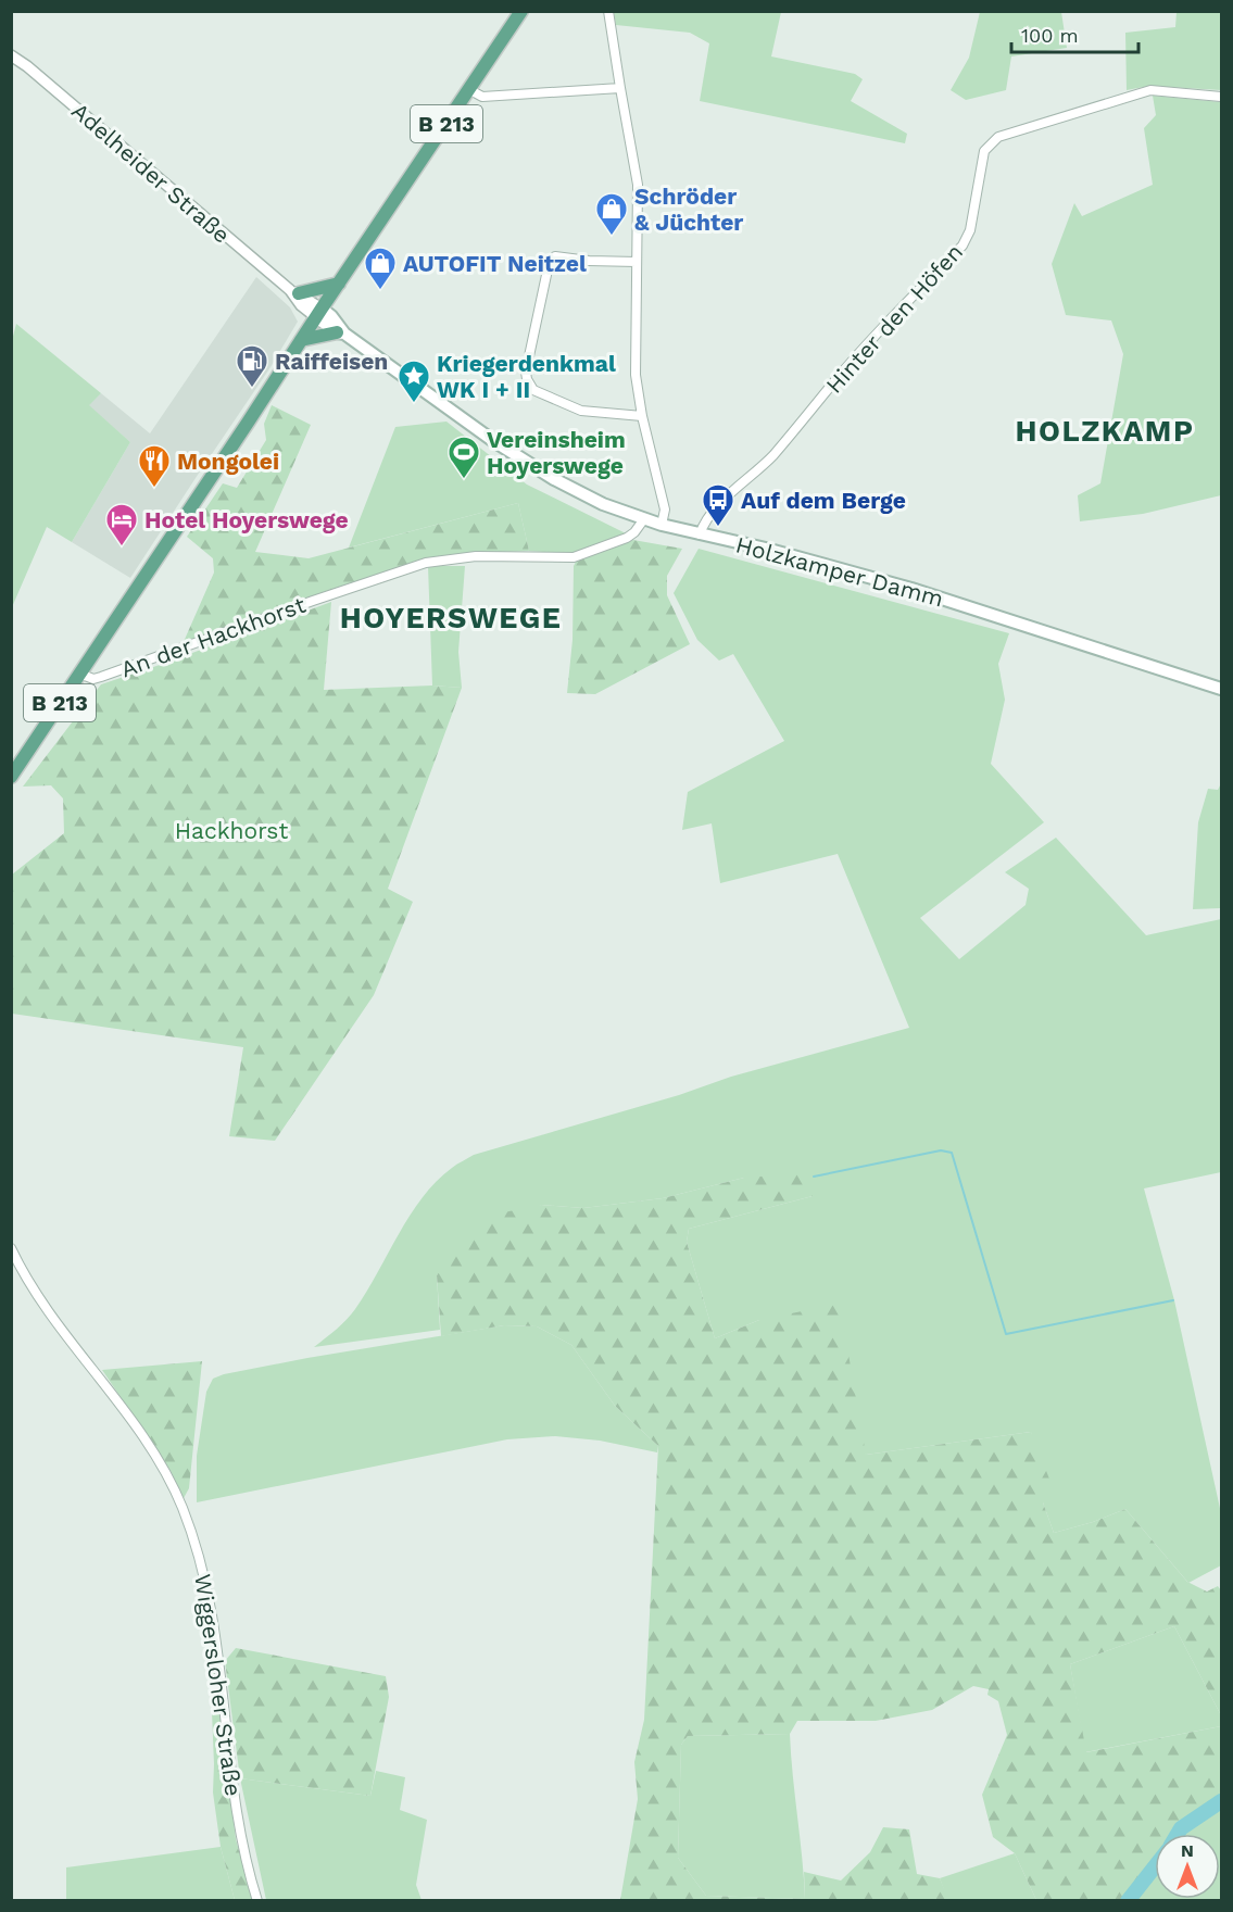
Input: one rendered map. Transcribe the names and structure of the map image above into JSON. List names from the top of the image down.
{
  "streets": {
    "main road": ["B 213", "Holzkamper Damm"],
    "street": [
      "Adelheider Straße",
      "Hinter den Höfen",
      "An der Hackhorst",
      "Wiggersloher Straße"
    ]
  },
  "crossings": [
    ["B 213", "Adelheider Straße"],
    ["B 213", "Holzkamper Damm"],
    ["B 213", "An der Hackhorst"],
    ["Adelheider Straße", "Holzkamper Damm"],
    ["Hinter den Höfen", "Holzkamper Damm"],
    ["Holzkamper Damm", "An der Hackhorst"]
  ],
  "districts": ["HOLZKAMP", "HOYERSWEGE"],
  "parks": ["Hackhorst"],
  "places": {
    "shop": ["Schröder & Jüchter", "AUTOFIT Neitzel"],
    "fuel station": ["Raiffeisen"],
    "place": ["Kriegerdenkmal WK I + II"],
    "sports": ["Vereinsheim Hoyerswege"],
    "restaurant": ["Mongolei"],
    "bus stop": ["Auf dem Berge"],
    "hotel": ["Hotel Hoyerswege"]
  },
  "scale_bar": "100 m",
  "north": "top"
}
